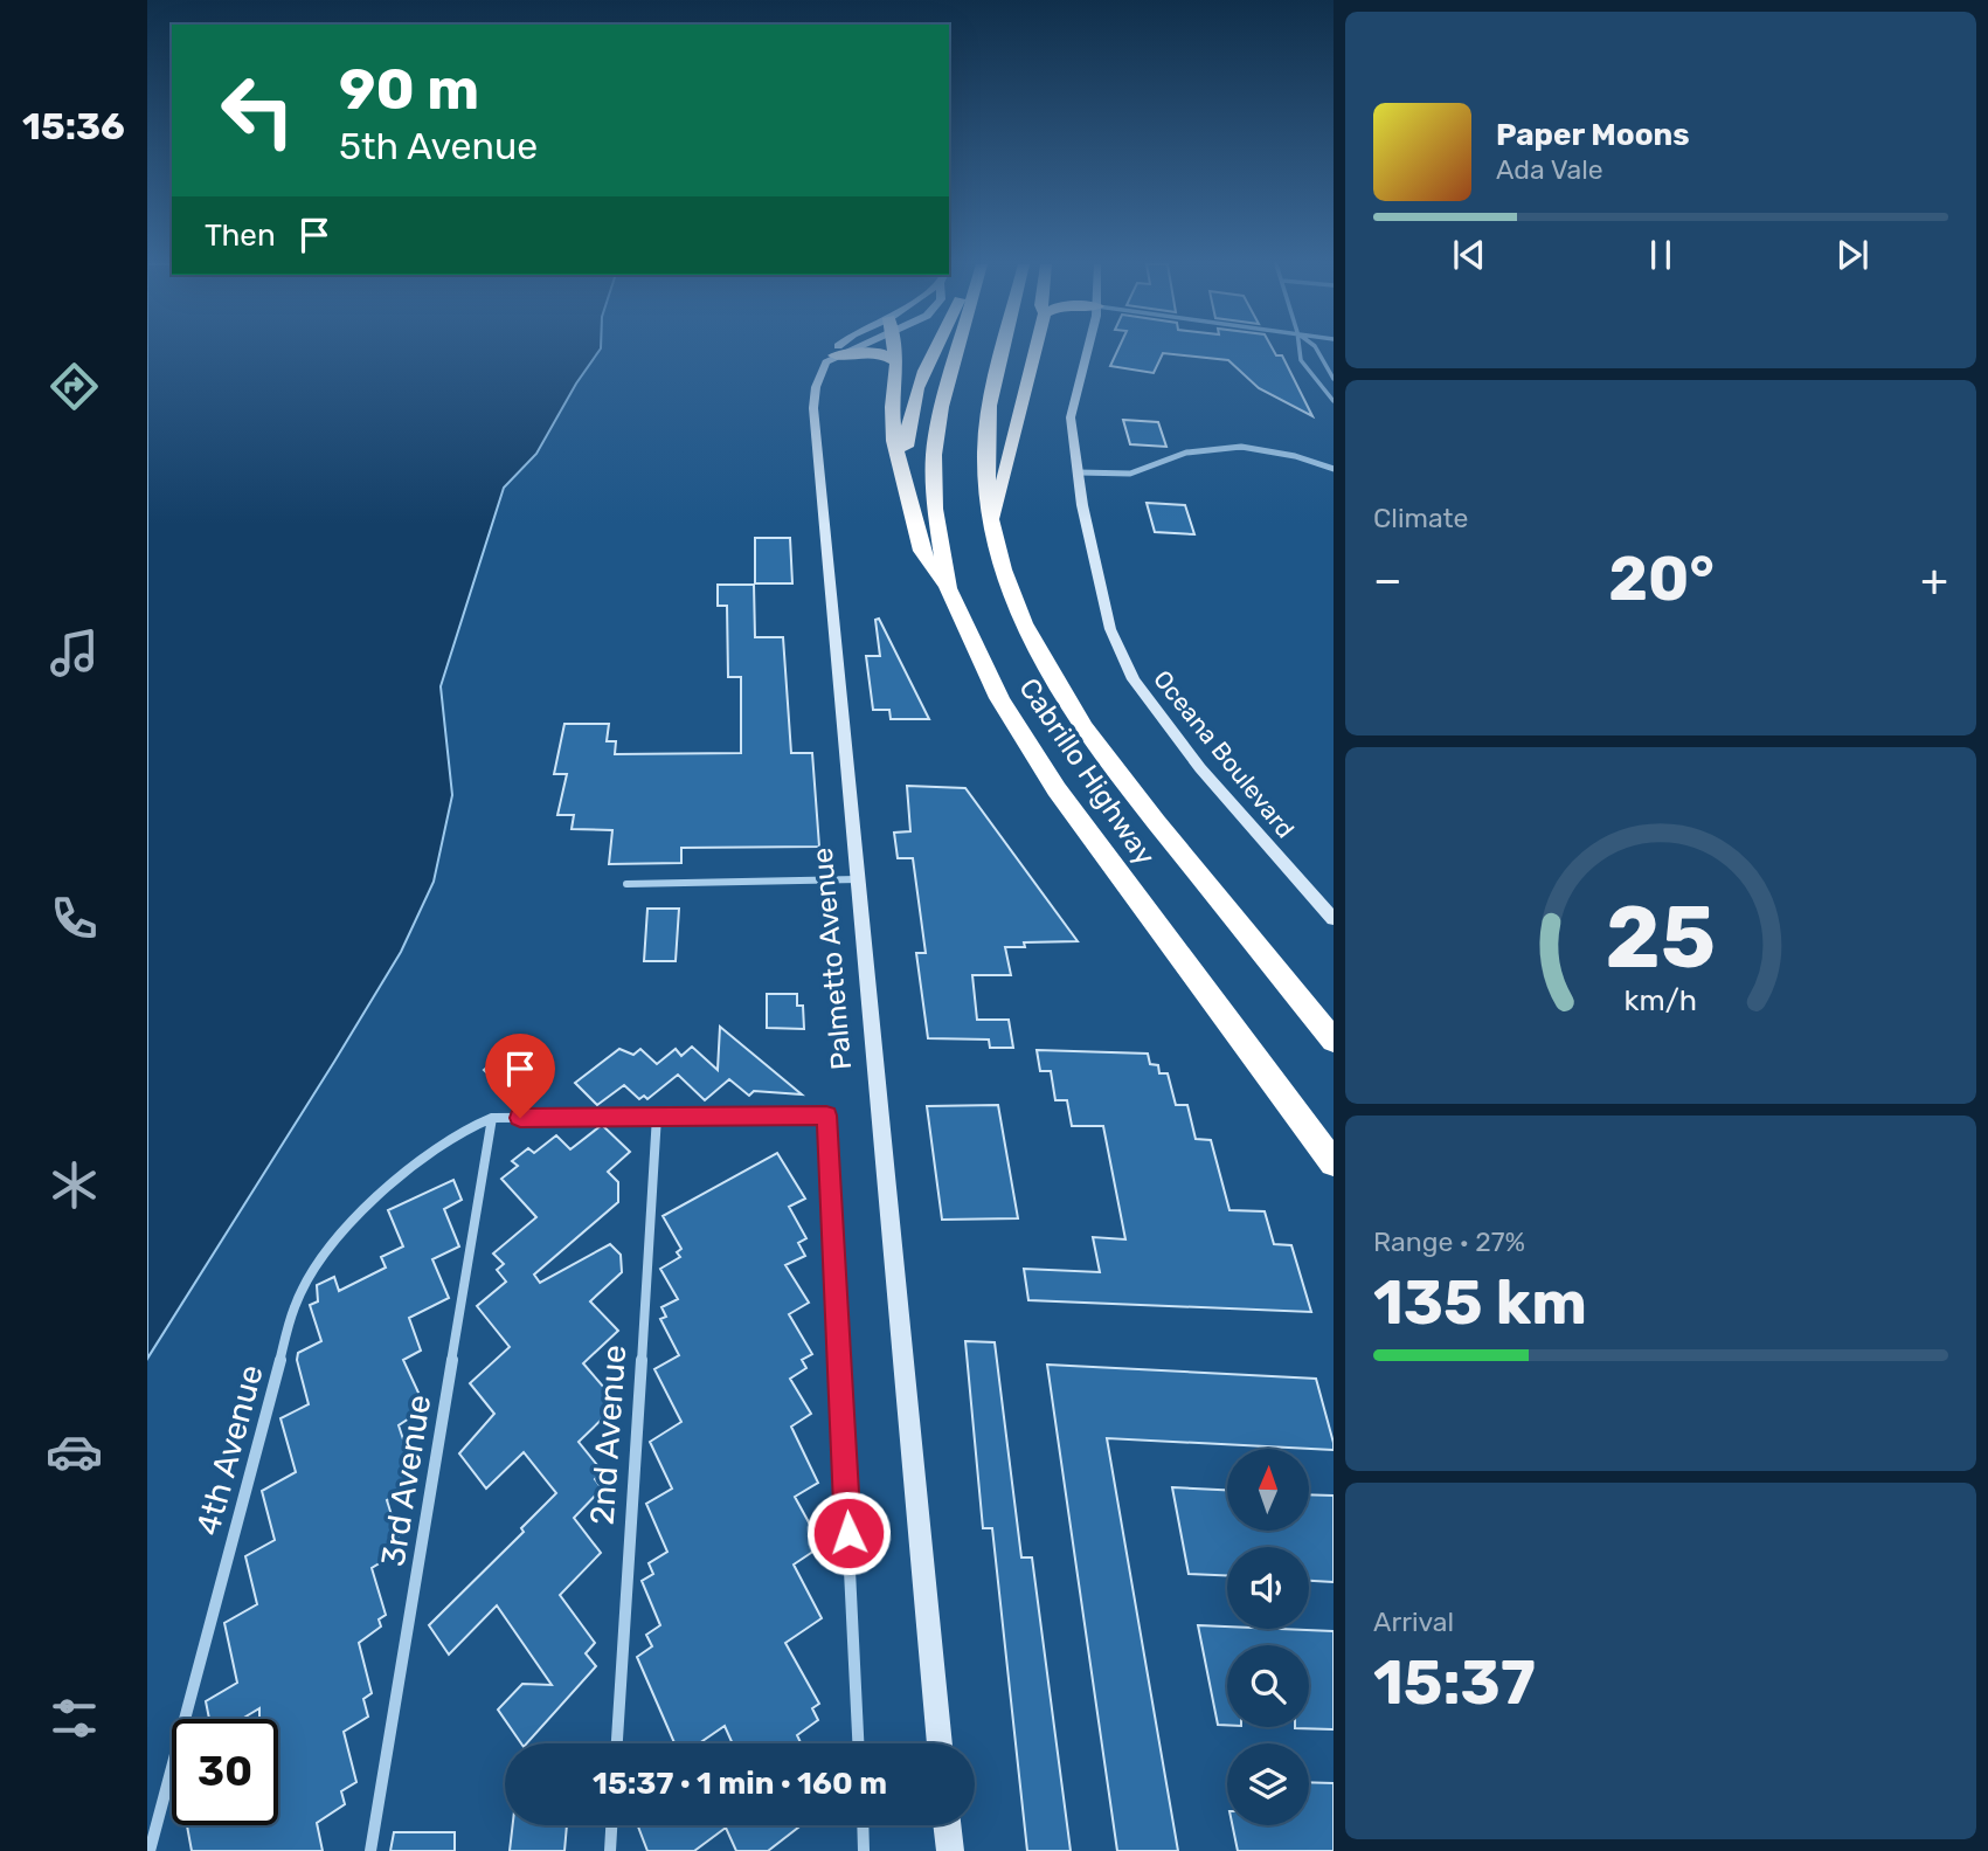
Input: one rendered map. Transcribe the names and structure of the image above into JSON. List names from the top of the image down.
{
  "streets": {
    "highway": ["Cabrillo Highway"],
    "street": [
      "Oceana Boulevard",
      "Palmetto Avenue",
      "2nd Avenue",
      "4th Avenue",
      "3rd Avenue"
    ]
  },
  "crossings": [
    ["2nd Avenue", "4th Avenue"],
    ["4th Avenue", "3rd Avenue"]
  ],
  "north": "top",
  "page": {
    "tabs": "15:36",
    "turn": ["90 m", "5th Avenue"],
    "song": ["Paper Moons", "Ada Vale"],
    "then": "Then",
    "tile": [
      "Climate",
      ["Range · 27%", "135 km"],
      ["Arrival", "15:37"]
    ],
    "heat": ["−", "20°", "+"],
    "limit": "30",
    "trip": "15:37 · 1 min · 160 m",
    "gauge": ["25", "km/h"]
  }
}
